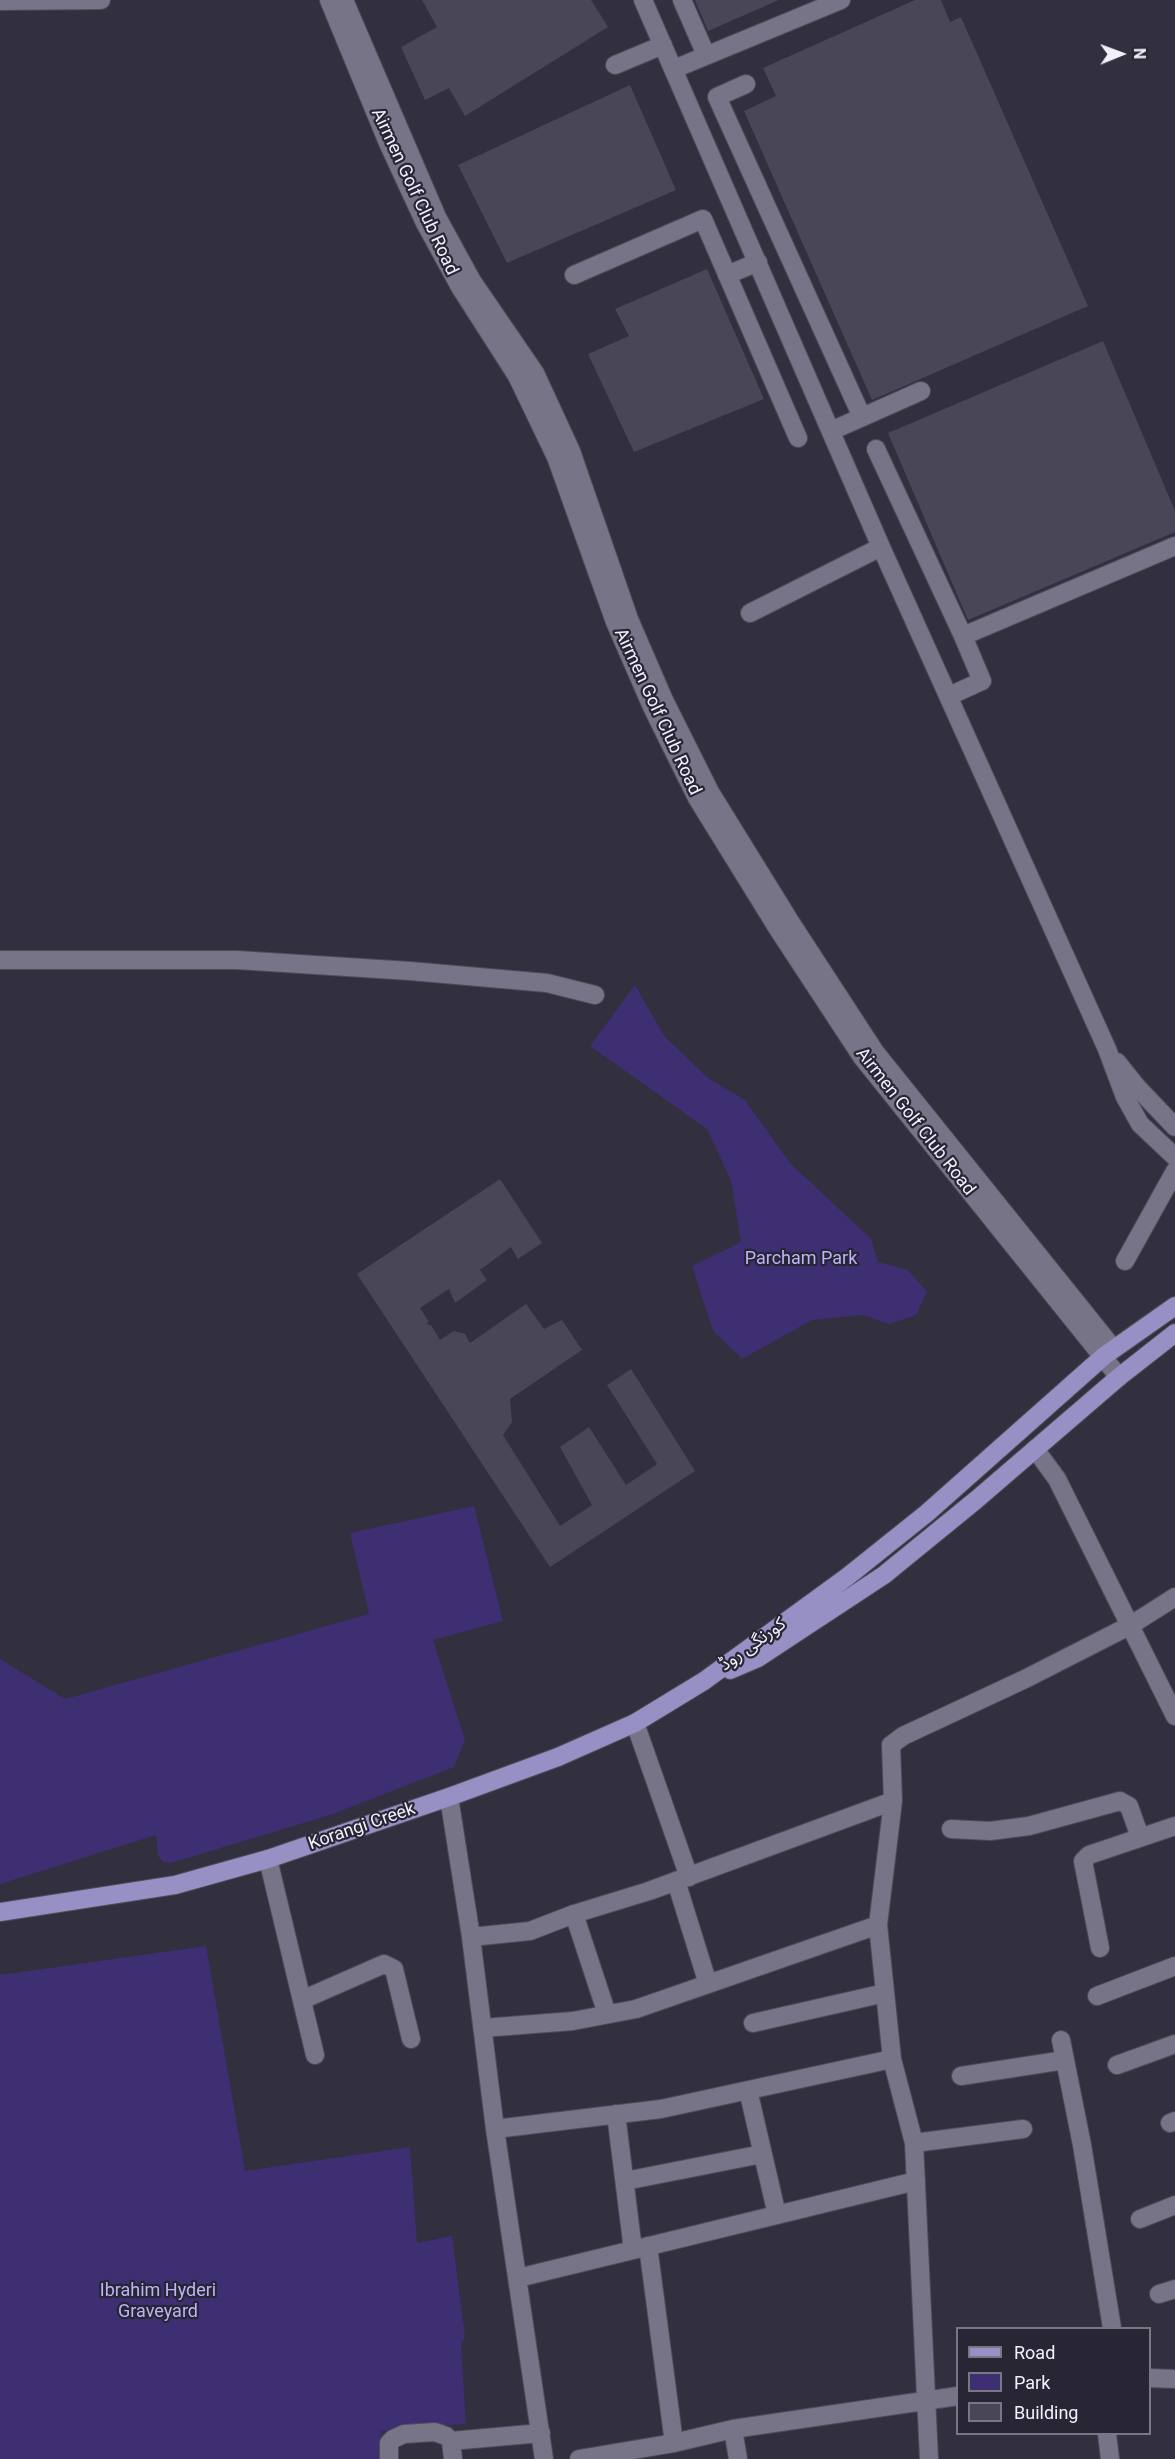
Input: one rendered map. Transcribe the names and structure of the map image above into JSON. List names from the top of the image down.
{
  "streets": {
    "main road": ["کورنگی روڈ", "Korangi Creek"],
    "street": ["Airmen Golf Club Road"]
  },
  "crossings": [
    ["Airmen Golf Club Road", "کورنگی روڈ"],
    ["کورنگی روڈ", "Korangi Creek"]
  ],
  "parks": ["Parcham Park", "Ibrahim Hyderi Graveyard"],
  "legend": ["Road", "Park", "Building"],
  "north": "right"
}
